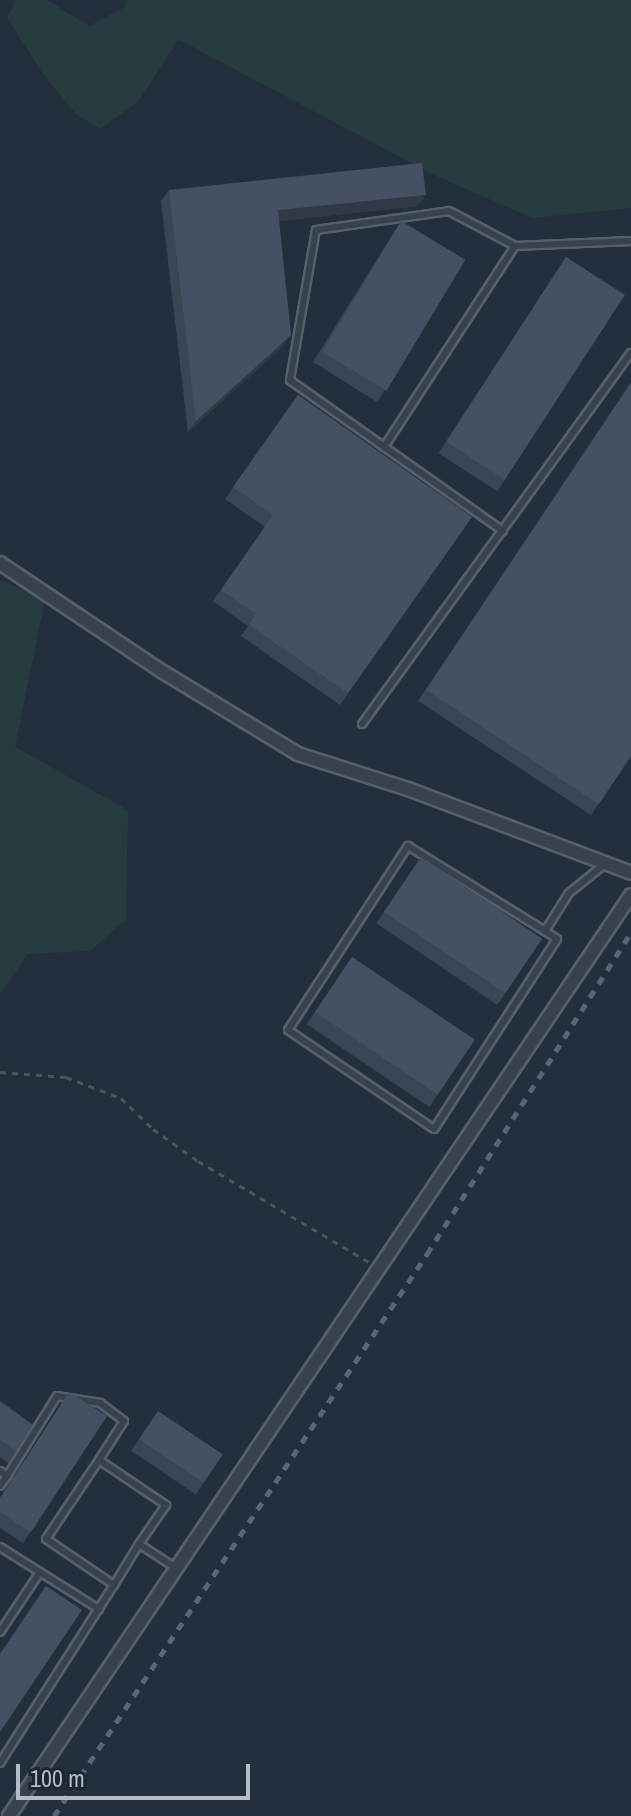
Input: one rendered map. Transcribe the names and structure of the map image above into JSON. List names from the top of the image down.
{
  "scale_bar": "100 m"
}
